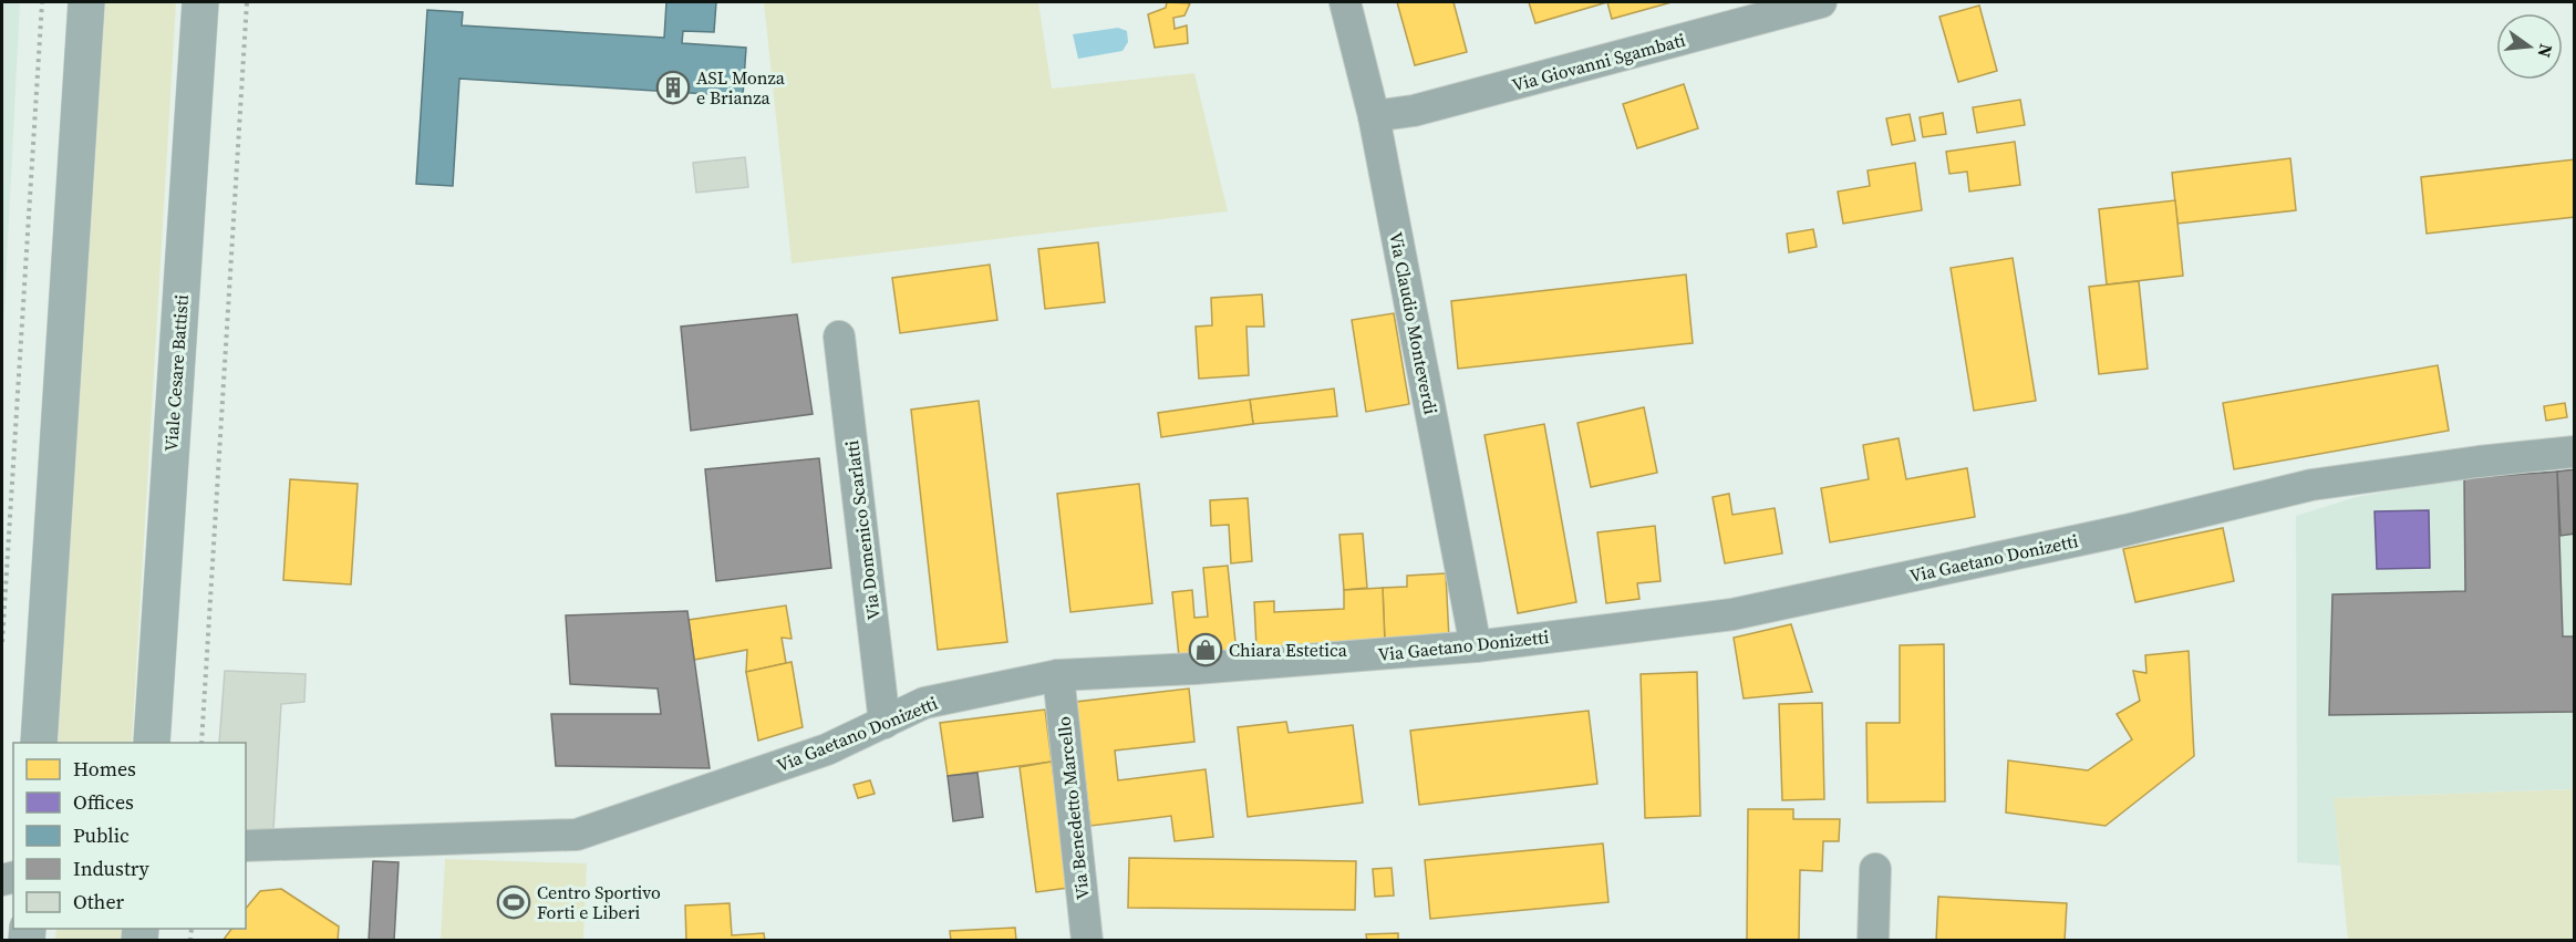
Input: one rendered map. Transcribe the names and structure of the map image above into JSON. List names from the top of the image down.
{
  "streets": {
    "main road": ["Viale Cesare Battisti"],
    "street": [
      "Via Giovanni Sgambati",
      "Via Claudio Monteverdi",
      "Via Domenico Scarlatti",
      "Via Gaetano Donizetti",
      "Via Benedetto Marcello"
    ]
  },
  "crossings": [
    ["Via Giovanni Sgambati", "Via Claudio Monteverdi"],
    ["Via Claudio Monteverdi", "Via Gaetano Donizetti"],
    ["Via Domenico Scarlatti", "Via Gaetano Donizetti"],
    ["Via Gaetano Donizetti", "Via Benedetto Marcello"]
  ],
  "places": {
    "building": ["ASL Monza e Brianza"],
    "shop": ["Chiara Estetica"],
    "sports": ["Centro Sportivo Forti e Liberi"]
  },
  "legend": [
    "Homes",
    "Offices",
    "Public",
    "Industry",
    "Other"
  ],
  "north": "right"
}
